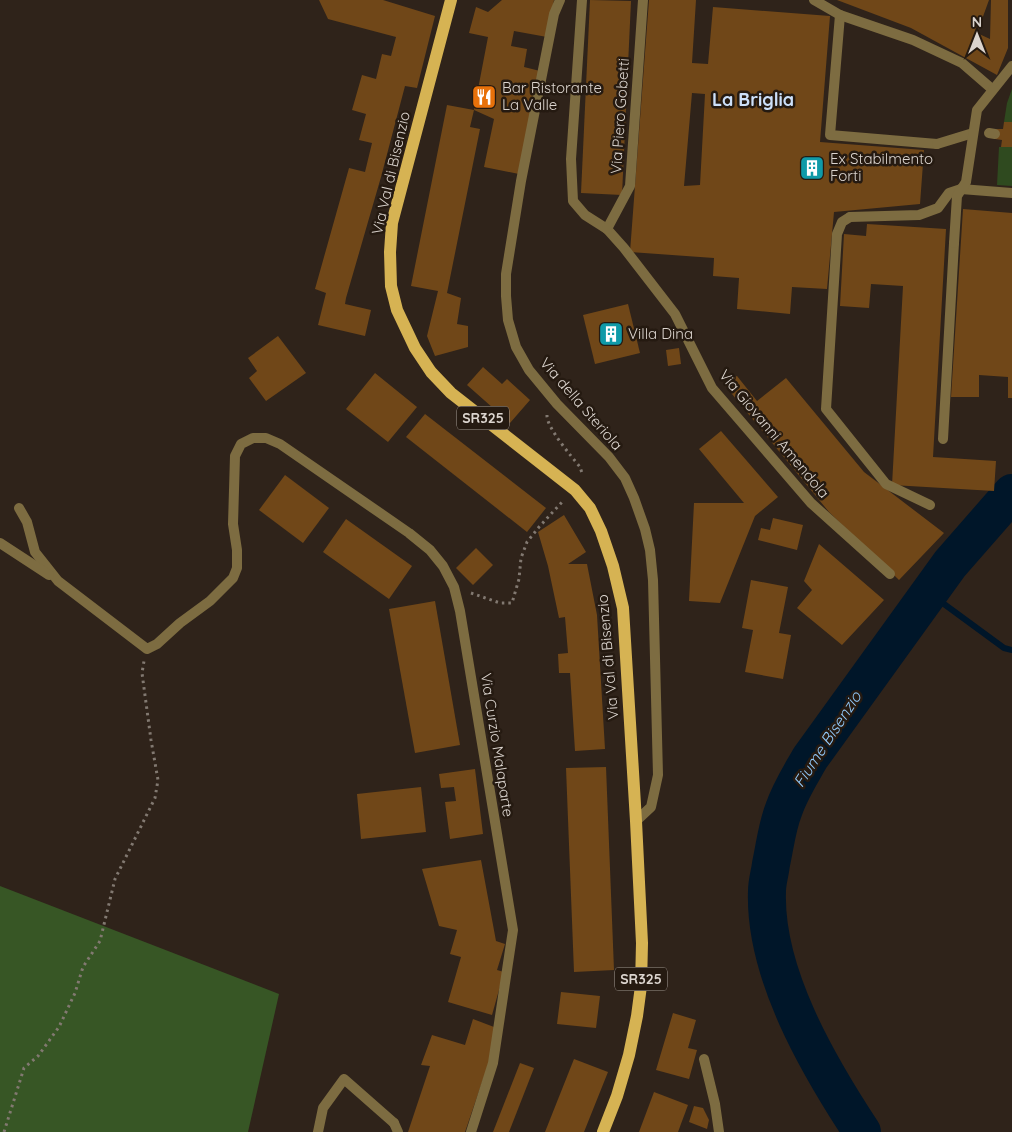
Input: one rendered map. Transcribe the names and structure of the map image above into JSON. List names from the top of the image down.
{
  "streets": {
    "main road": ["Via Val di Bisenzio", "SR325"],
    "street": [
      "Via Piero Gobetti",
      "Via della Steriola",
      "Via Giovanni Amendola",
      "Via Curzio Malaparte"
    ]
  },
  "crossings": [
    ["Via Piero Gobetti", "Via Giovanni Amendola"],
    ["Via Val di Bisenzio", "Via della Steriola"]
  ],
  "districts": ["La Briglia"],
  "water": ["Fiume Bisenzio"],
  "places": {
    "restaurant": ["Bar Ristorante La Valle"],
    "building": ["Ex Stabilmento Forti", "Villa Dina"]
  },
  "north": "top"
}
